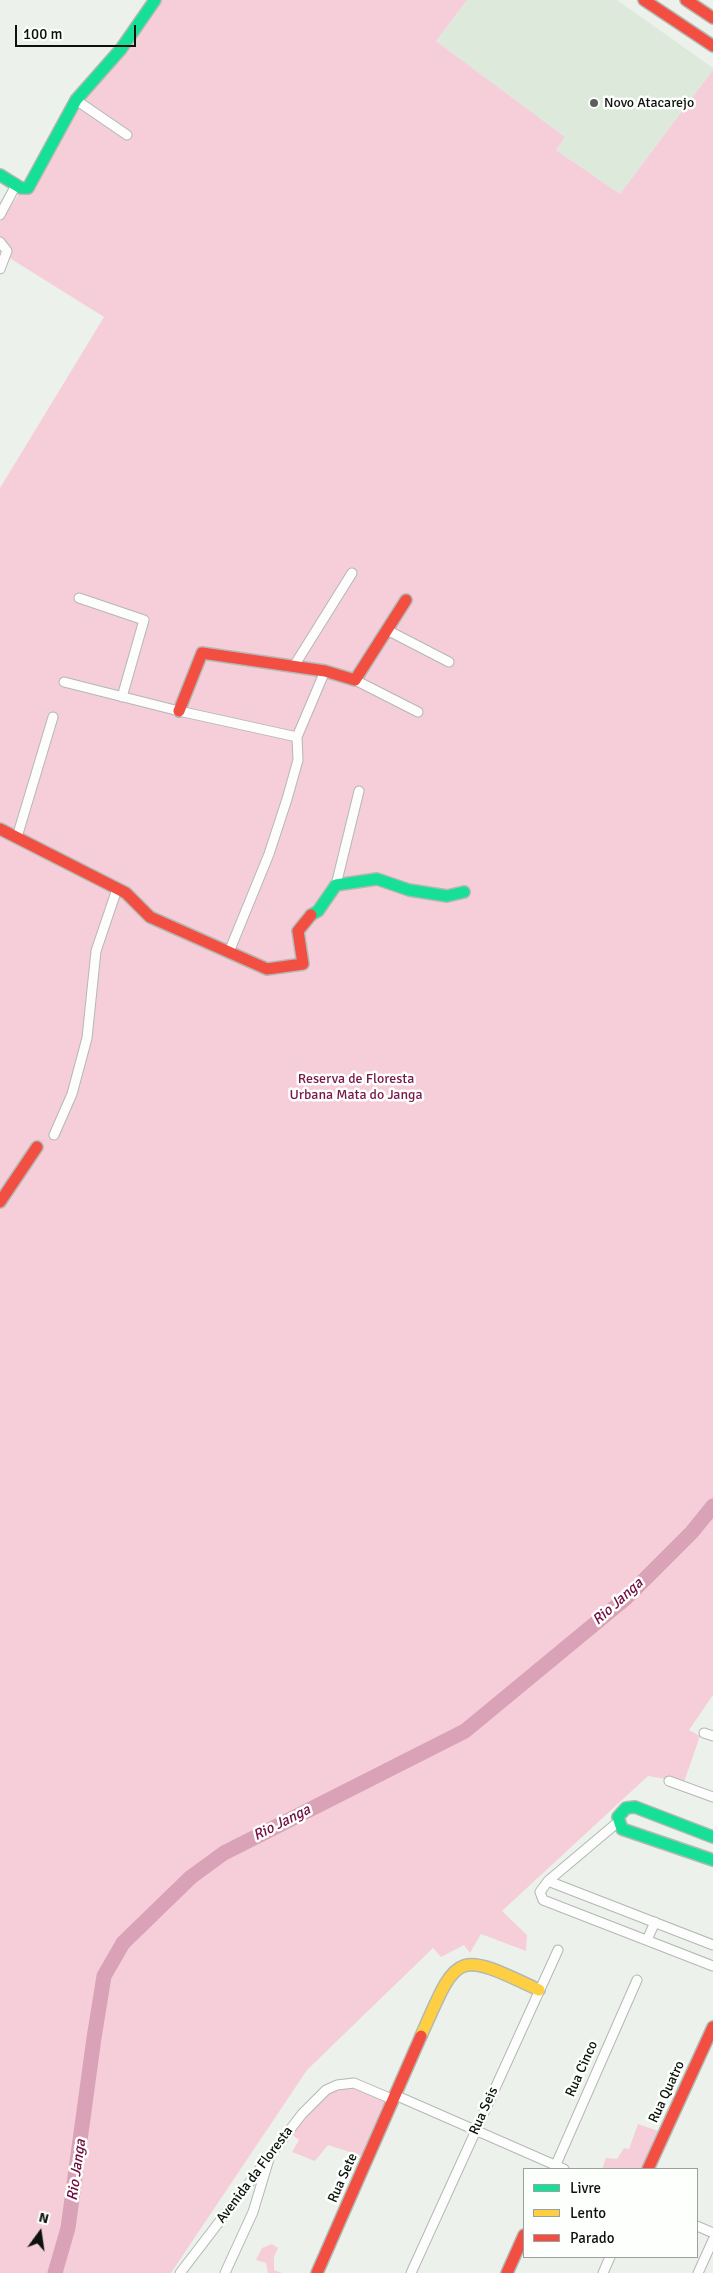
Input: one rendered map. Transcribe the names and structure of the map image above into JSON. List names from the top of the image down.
{
  "streets": {
    "street": [
      "Rua Cinco",
      "Rua Quatro",
      "Rua Seis",
      "Avenida da Floresta",
      "Rua Sete"
    ]
  },
  "crossings": [
    ["Rua Seis", "Rua Sete"],
    ["Avenida da Floresta", "Rua Sete"]
  ],
  "water": ["Rio Janga"],
  "parks": ["Reserva de Floresta Urbana Mata do Janga"],
  "places": ["Novo Atacarejo"],
  "legend": ["Livre", "Lento", "Parado"],
  "scale_bar": "100 m",
  "north": "top"
}
